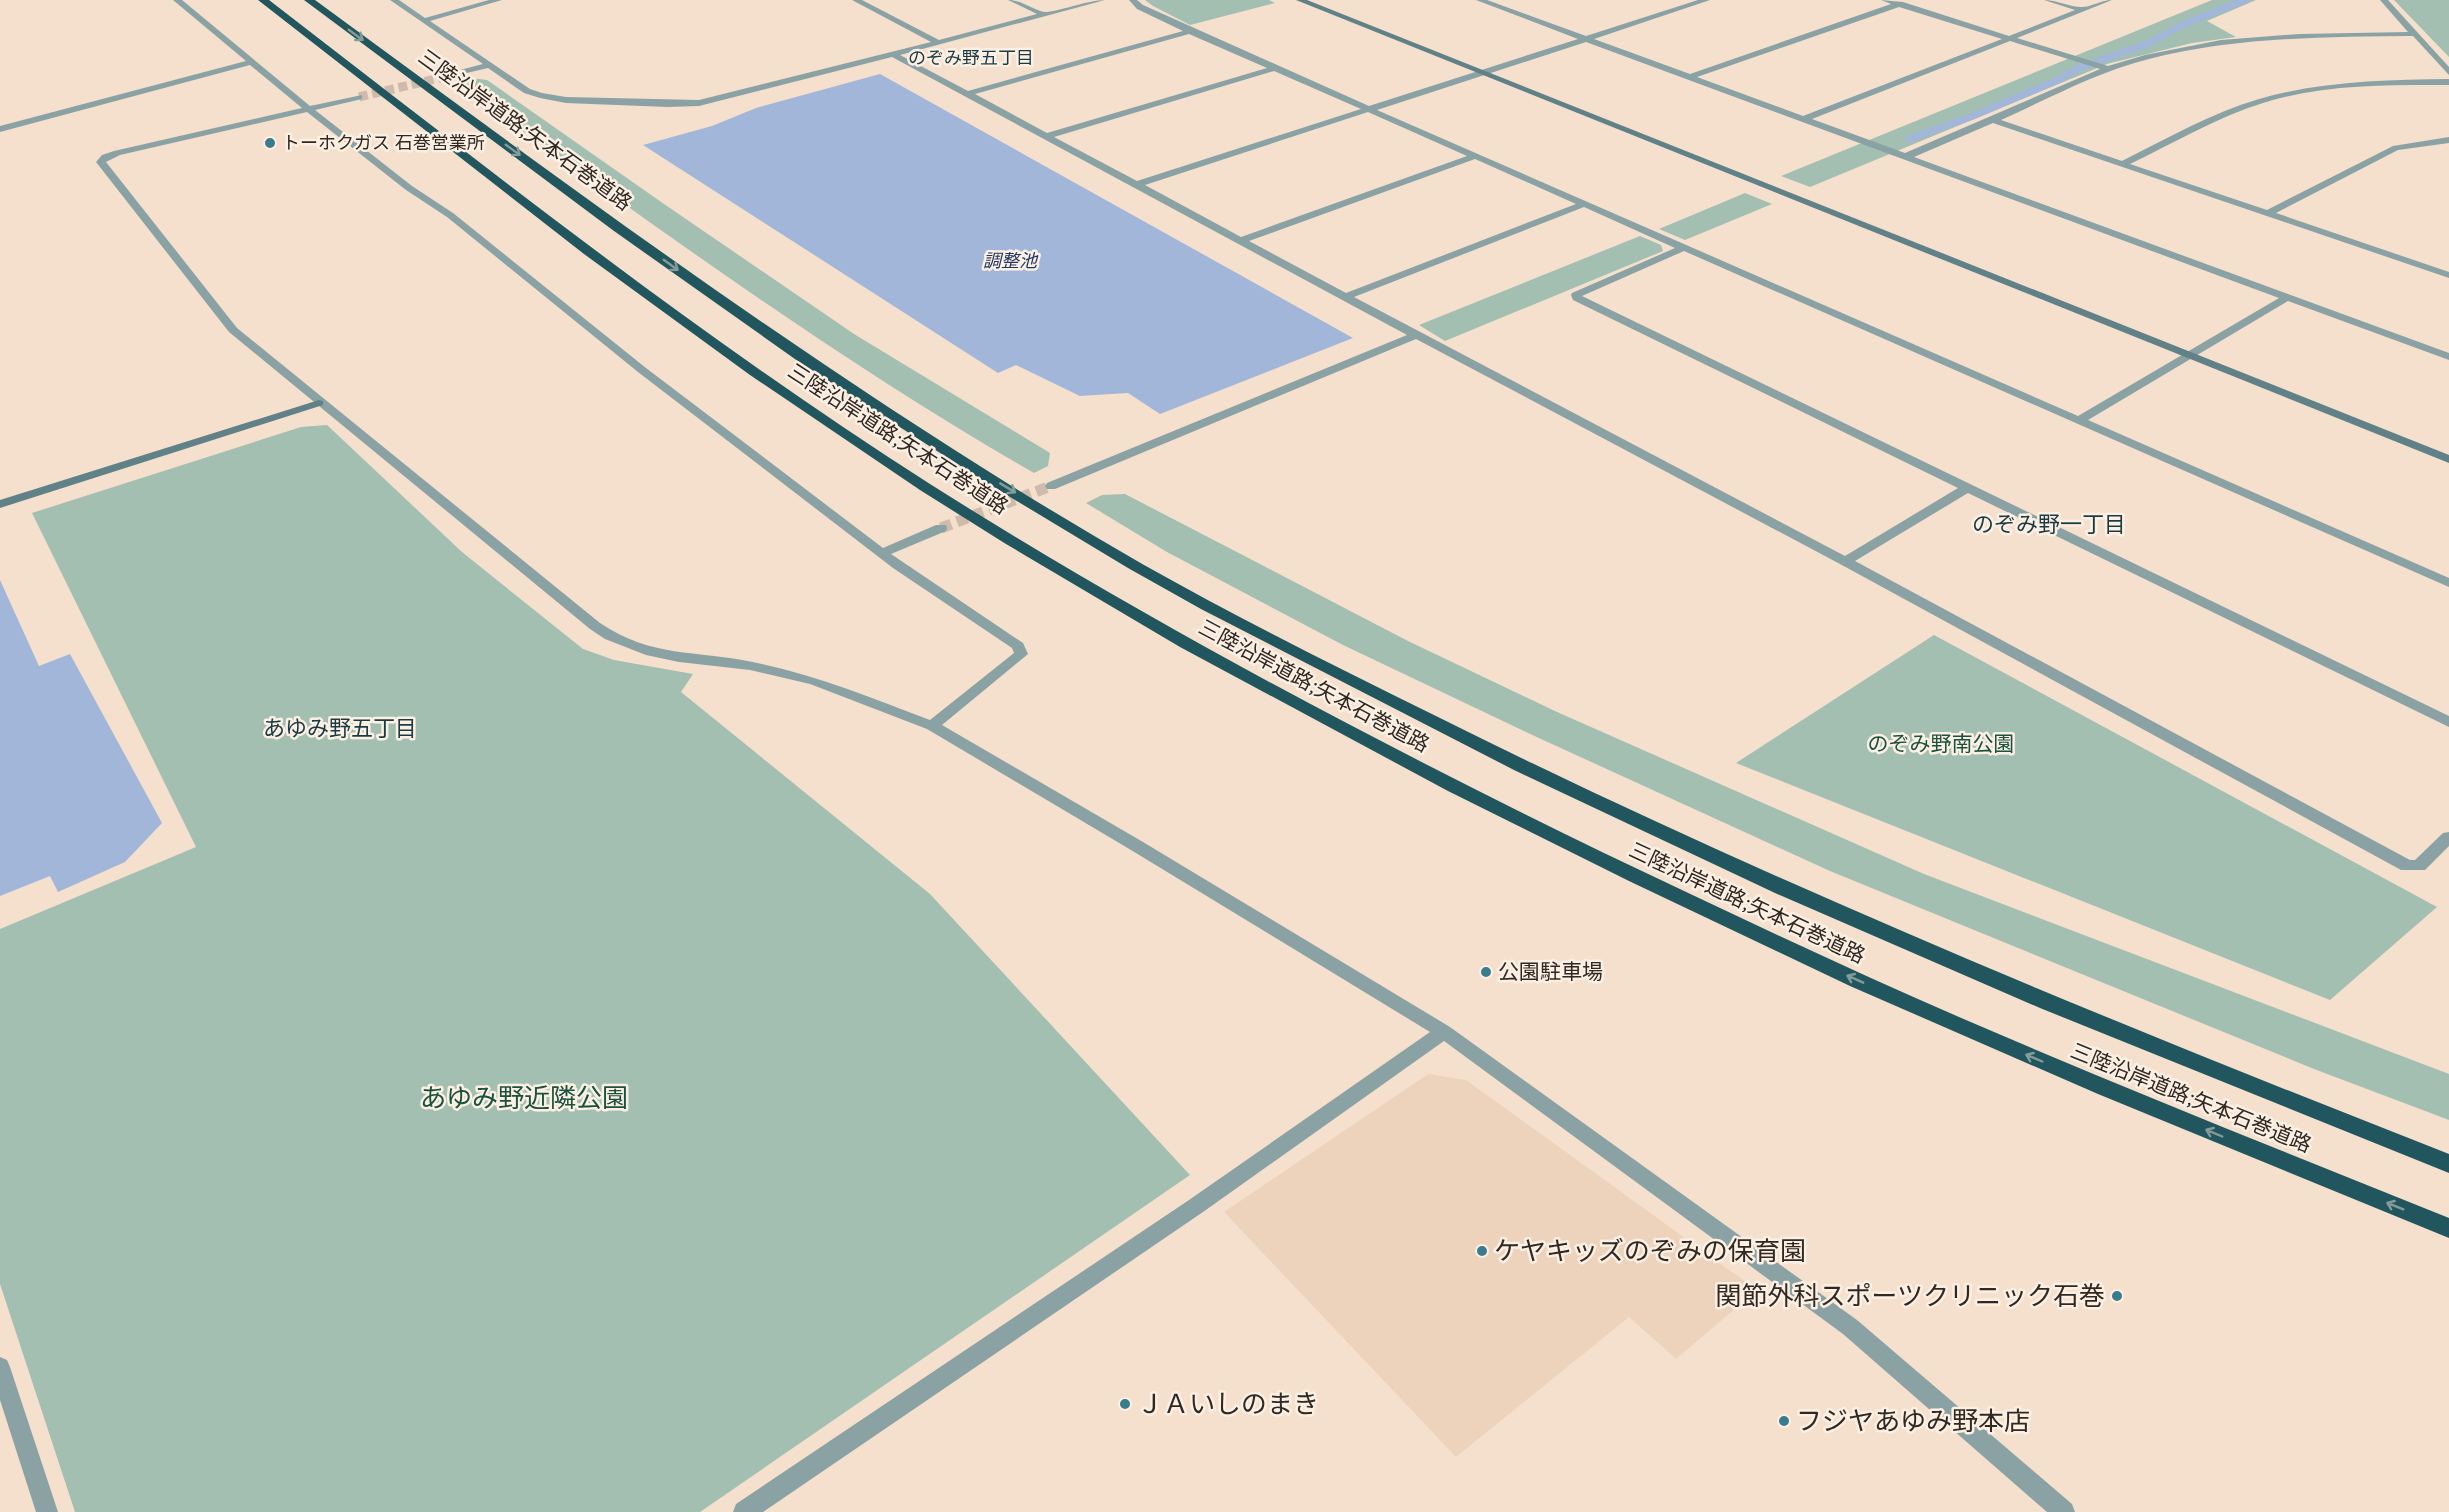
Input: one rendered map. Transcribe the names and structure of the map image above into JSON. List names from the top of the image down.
{
  "streets": {
    "highway": ["三陸沿岸道路;矢本石巻道路"]
  },
  "districts": ["のぞみ野五丁目", "のぞみ野一丁目", "あゆみ野五丁目"],
  "water": ["調整池"],
  "parks": ["のぞみ野南公園", "あゆみ野近隣公園"],
  "places": [
    "トーホクガス 石巻営業所",
    "公園駐車場",
    "ケヤキッズのぞみの保育園",
    "関節外科スポーツクリニック石巻",
    "ＪＡいしのまき",
    "フジヤあゆみ野本店"
  ]
}
